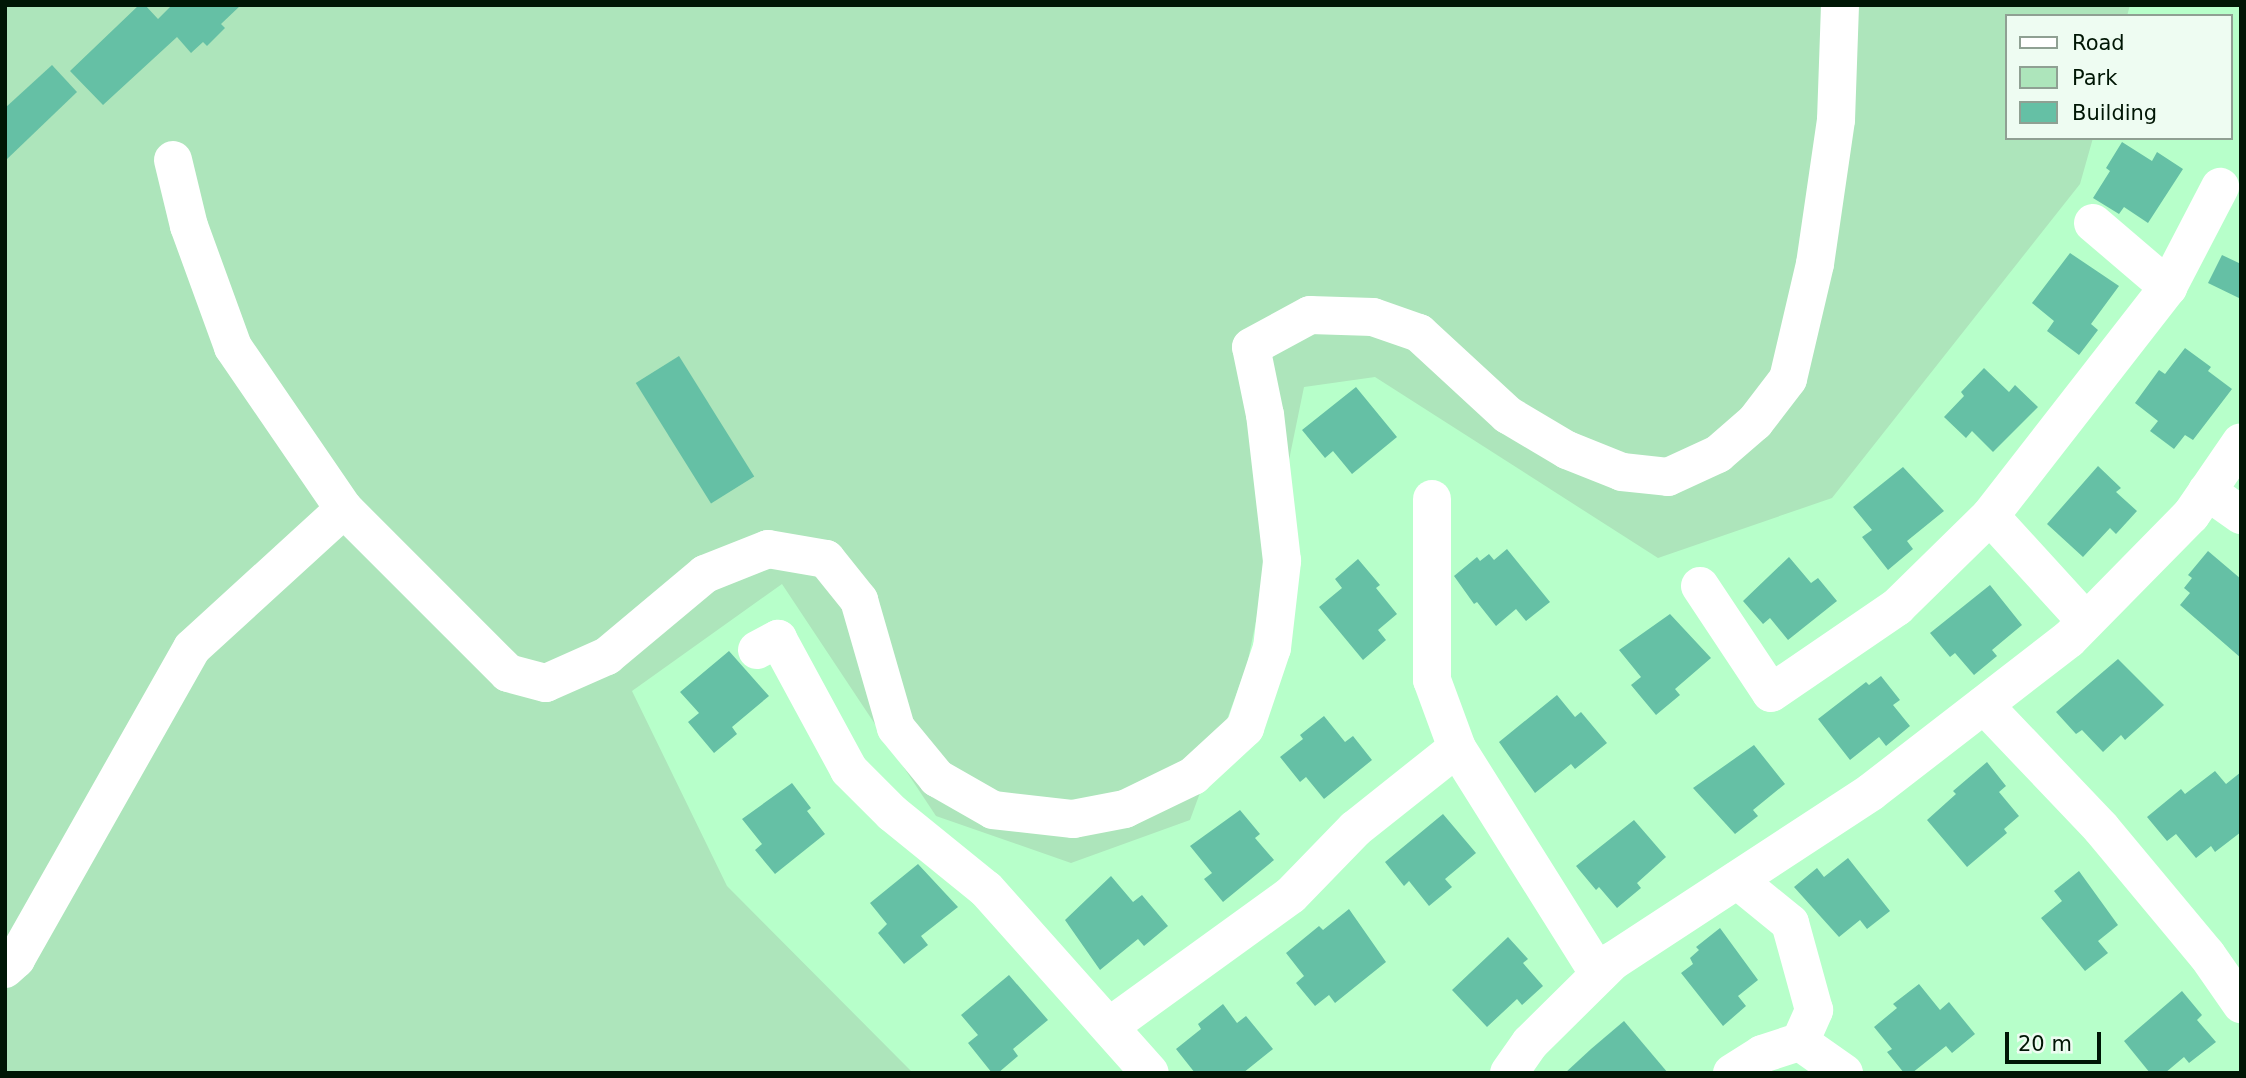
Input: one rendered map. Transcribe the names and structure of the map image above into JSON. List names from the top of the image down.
{
  "legend": ["Road", "Park", "Building"],
  "scale_bar": "20 m"
}
